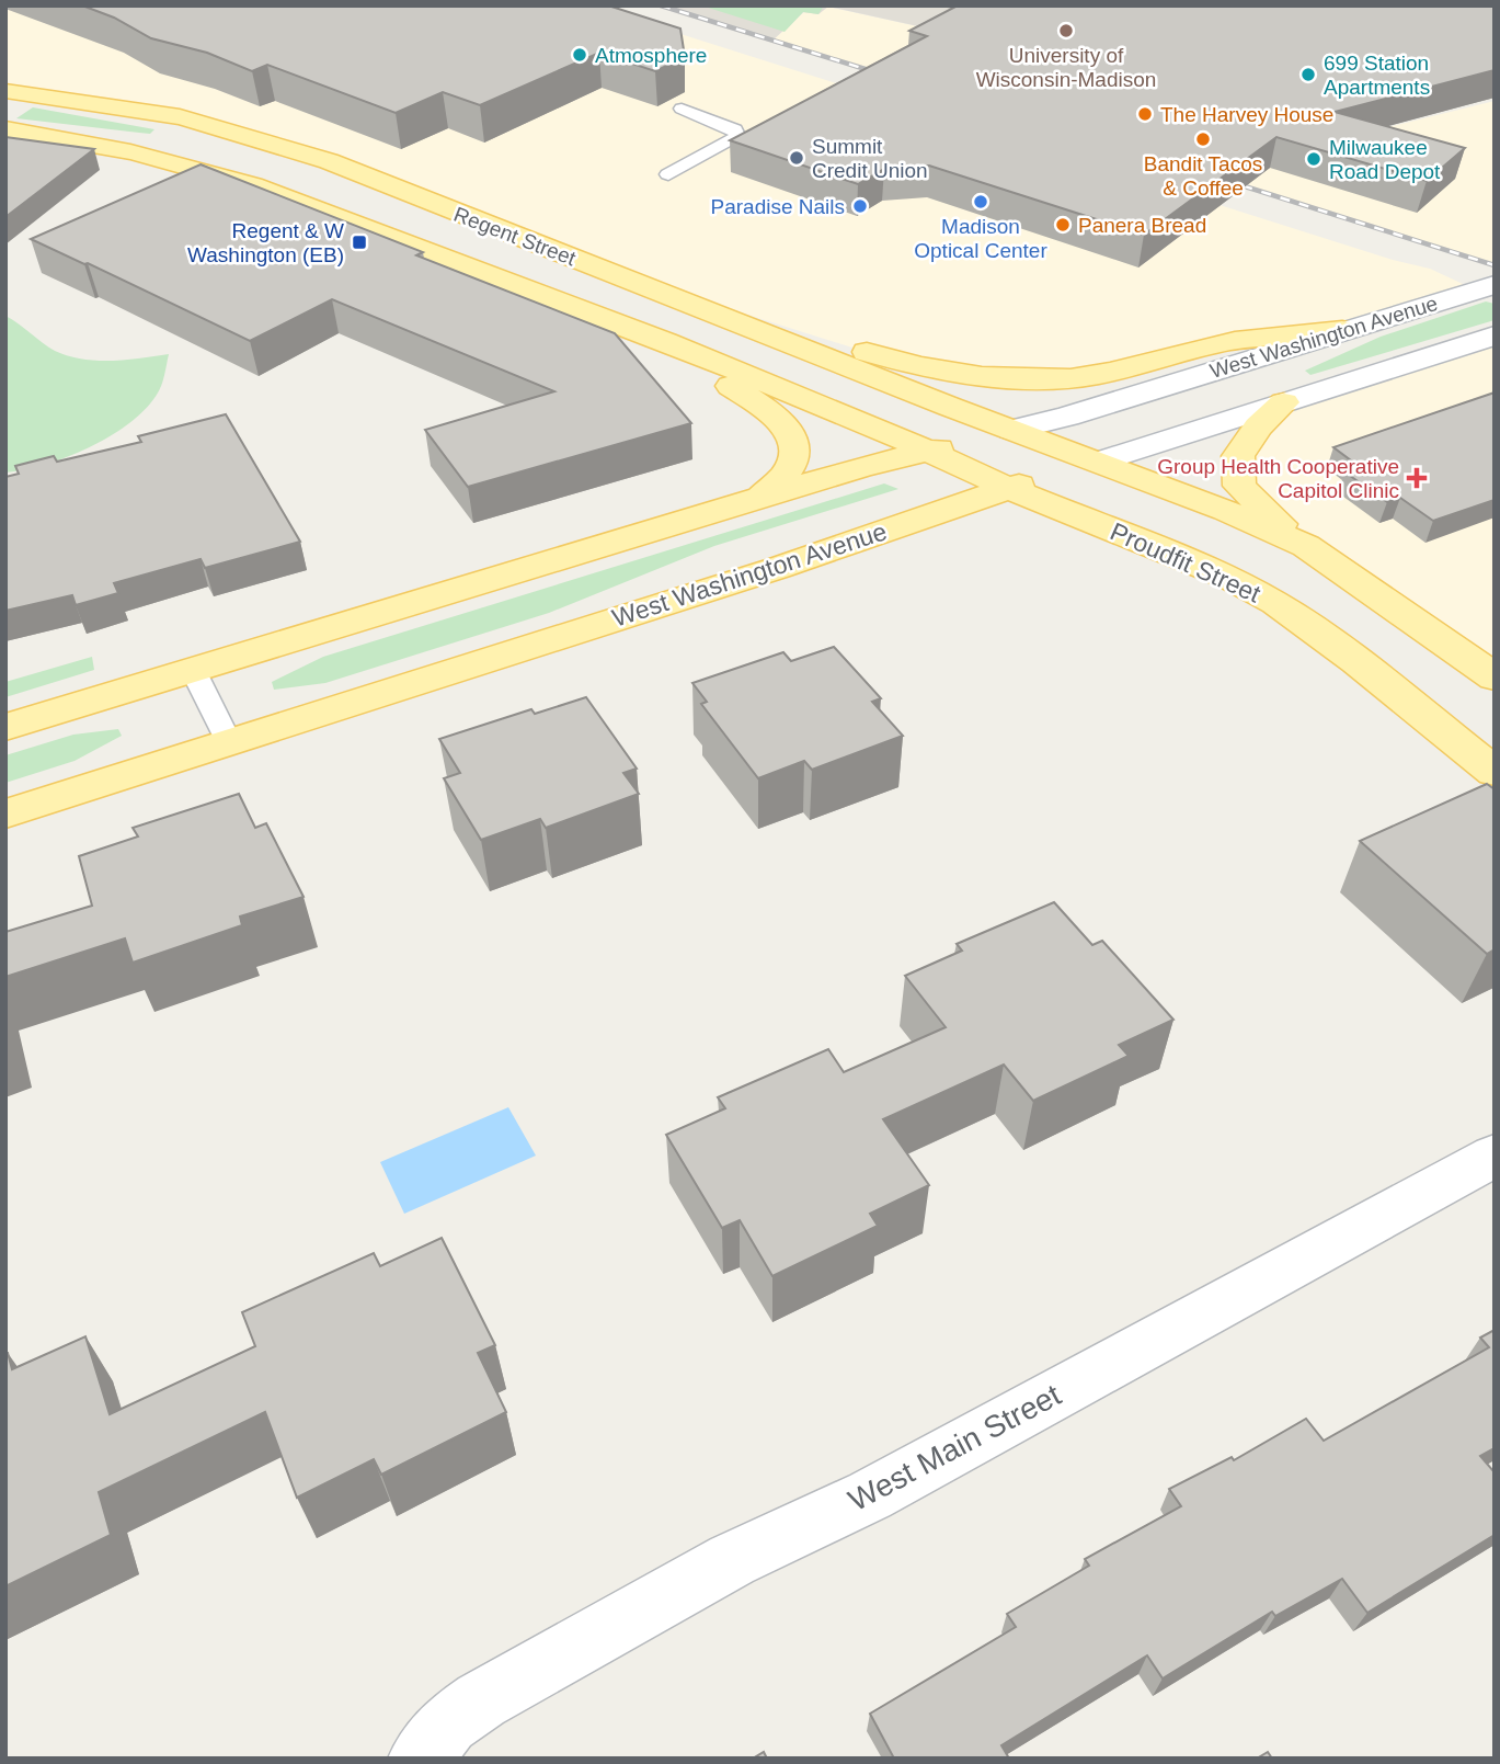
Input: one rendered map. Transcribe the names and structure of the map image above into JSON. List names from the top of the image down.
{
  "streets": {
    "main road": ["Regent Street", "West Washington Avenue", "Proudfit Street"],
    "street": ["West Main Street"]
  },
  "crossings": [
    ["Regent Street", "West Washington Avenue"],
    ["Regent Street", "Proudfit Street"],
    ["West Washington Avenue", "Proudfit Street"]
  ],
  "places": {
    "other": [
      "University of Wisconsin-Madison",
      "Atmosphere",
      "699 Station Apartments",
      "The Harvey House",
      "Bandit Tacos & Coffee",
      "Summit Credit Union",
      "Milwaukee Road Depot",
      "Madison Optical Center",
      "Paradise Nails",
      "Panera Bread"
    ],
    "transit": ["Regent & W Washington (EB)"],
    "health": ["Group Health Cooperative Capitol Clinic"]
  }
}
